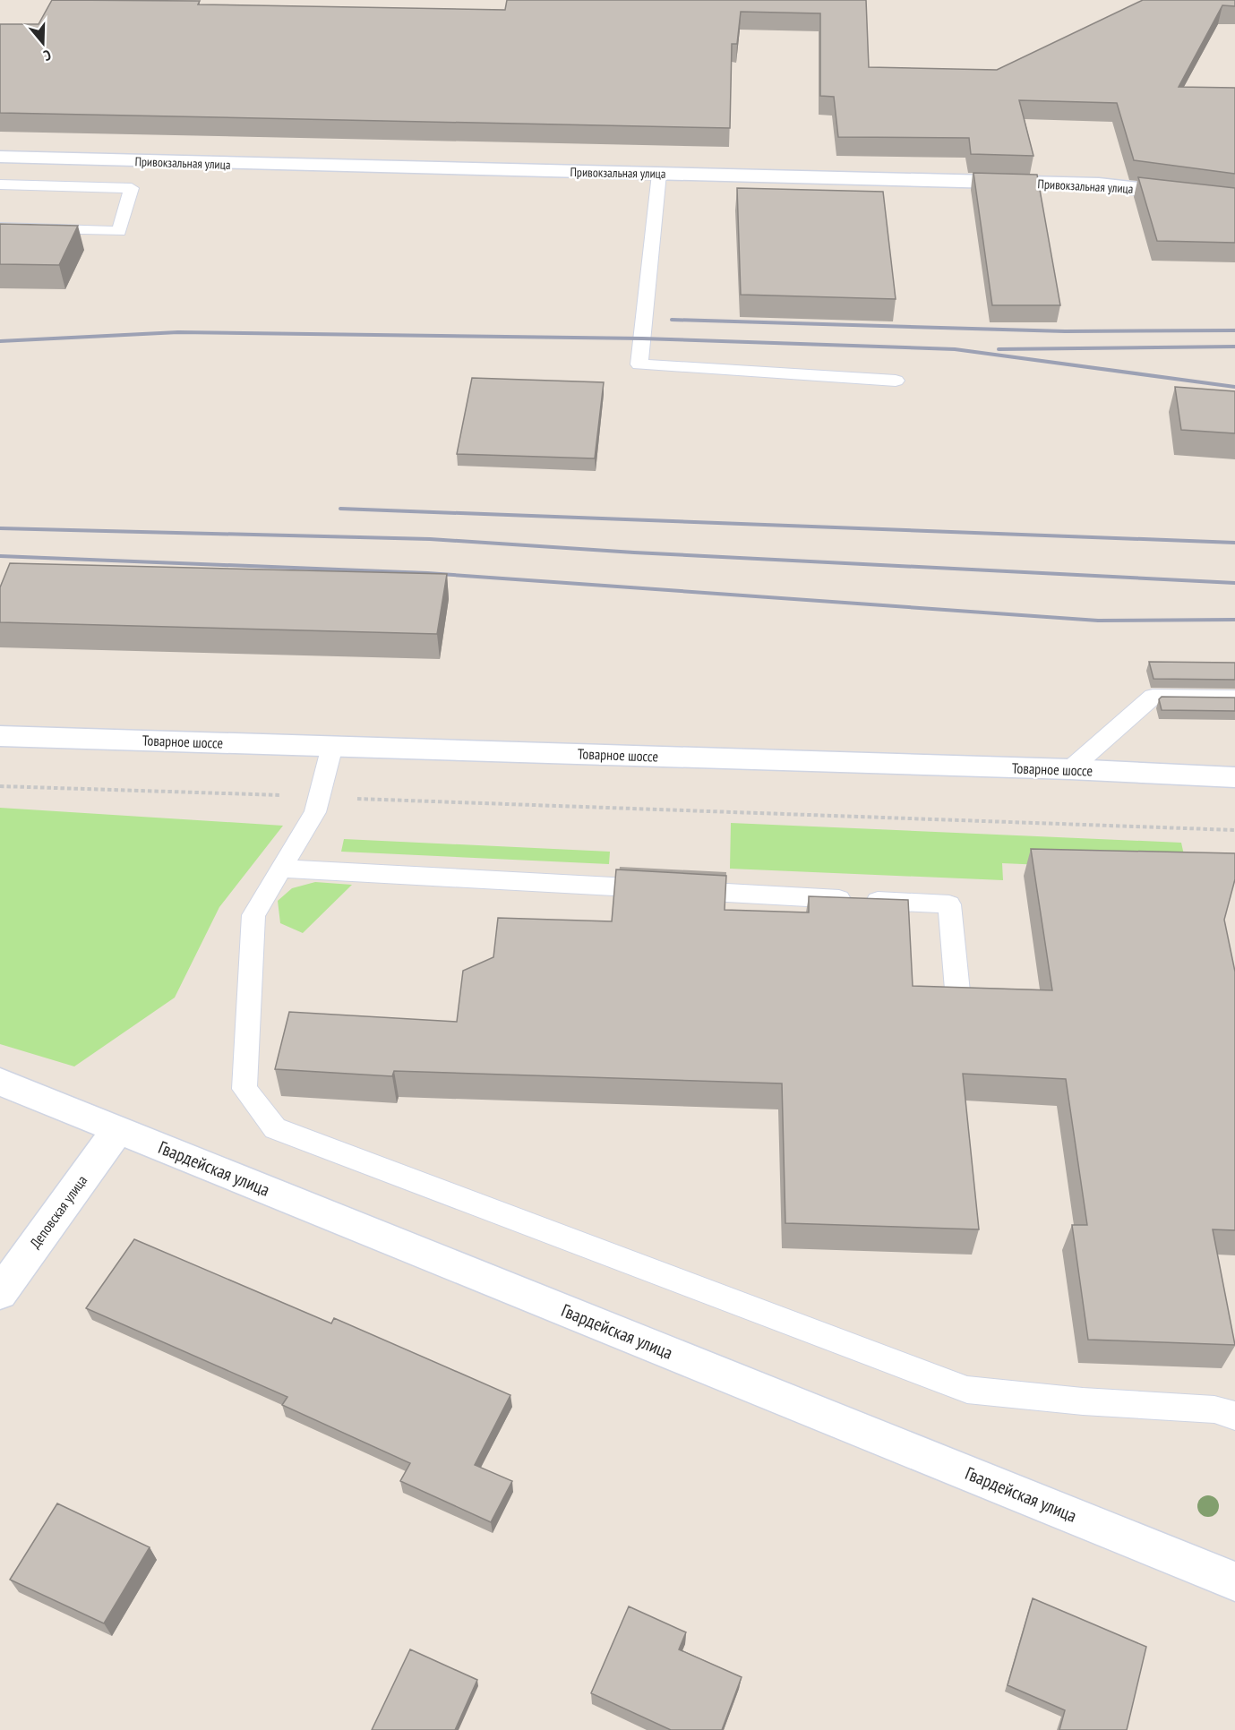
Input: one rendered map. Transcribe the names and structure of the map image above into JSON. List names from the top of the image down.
{
  "streets": {
    "street": [
      "Привокзальная улица",
      "Товарное шоссе",
      "Гвардейская улица",
      "Деповская улица"
    ]
  },
  "crossings": [
    ["Гвардейская улица", "Деповская улица"]
  ],
  "north": "bottom"
}
